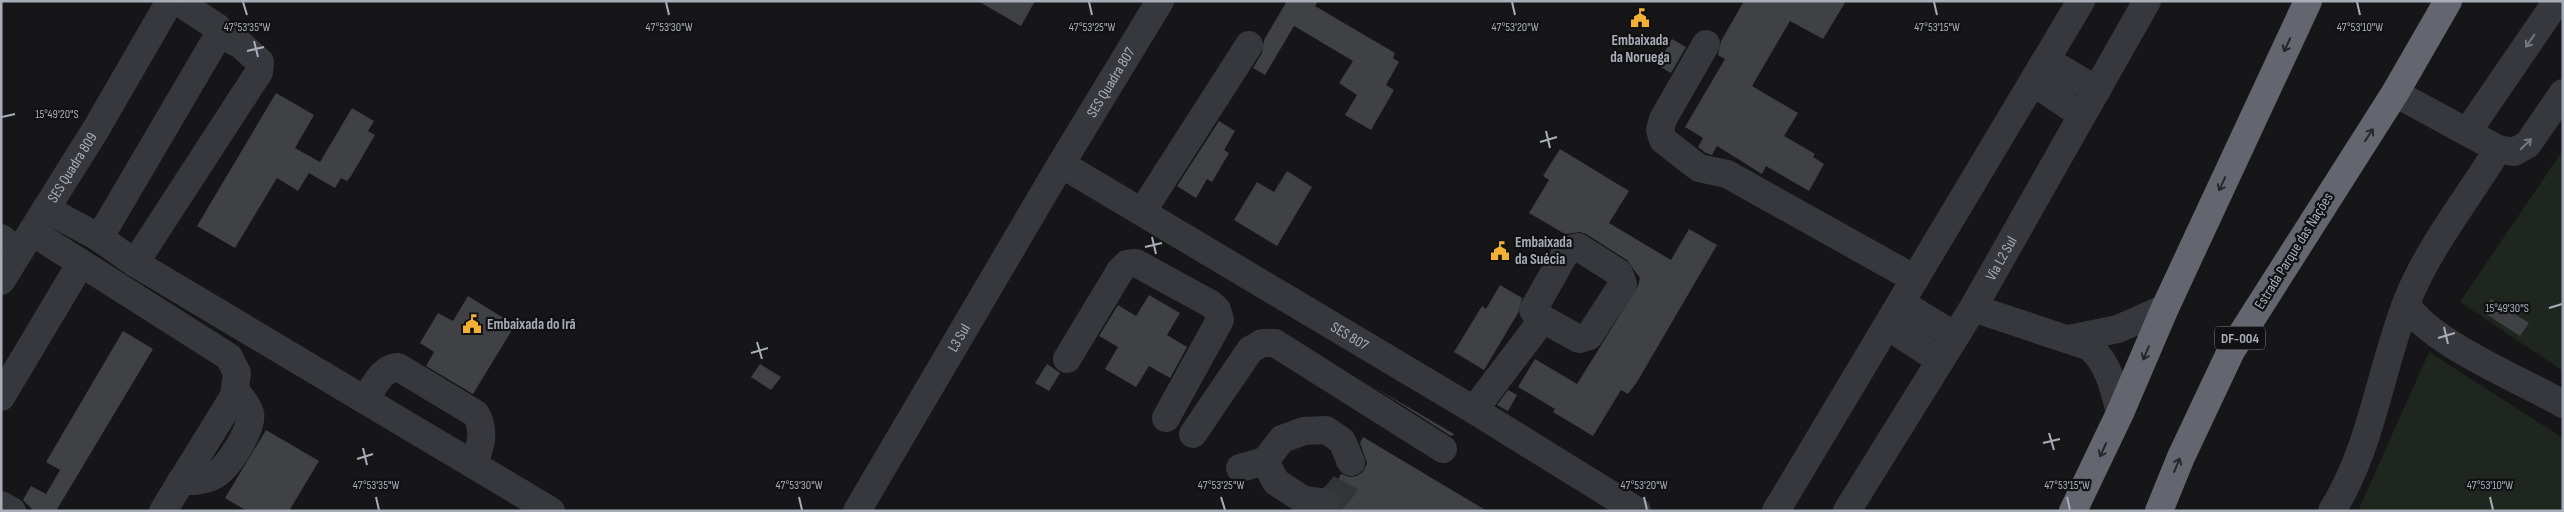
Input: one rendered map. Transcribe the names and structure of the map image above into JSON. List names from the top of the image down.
{
  "streets": {
    "highway": ["Estrada Parque das Nações", "DF-004"],
    "street": [
      "SES Quadra 807",
      "SES Quadra 809",
      "Via L2 Sul",
      "SES 807",
      "L3 Sul"
    ]
  },
  "crossings": [
    ["SES Quadra 807", "SES 807"],
    ["SES Quadra 807", "L3 Sul"],
    ["SES 807", "L3 Sul"]
  ],
  "places": {
    "public building": ["Embaixada da Noruega", "Embaixada da Suécia", "Embaixada do Irã"]
  },
  "coordinates": [
    "47°53'35\"W",
    "47°53'30\"W",
    "47°53'20\"W",
    "47°53'15\"W",
    "47°53'25\"W",
    "47°53'10\"W",
    "15°49'20\"S",
    "15°49'30\"S"
  ]
}
